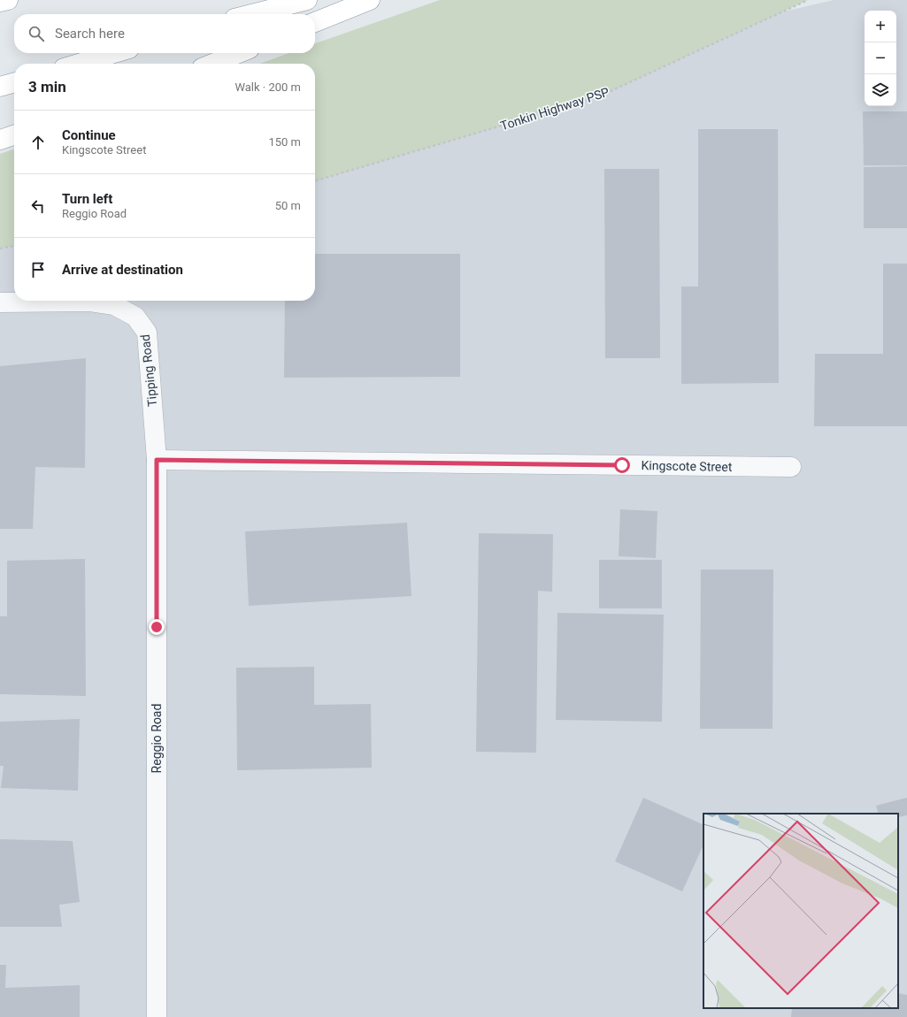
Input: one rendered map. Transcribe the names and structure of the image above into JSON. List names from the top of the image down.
{
  "streets": {
    "street": ["Tipping Road", "Kingscote Street", "Reggio Road"],
    "path": ["Tonkin Highway PSP"]
  },
  "crossings": [
    ["Tipping Road", "Kingscote Street"],
    ["Tipping Road", "Reggio Road"],
    ["Kingscote Street", "Reggio Road"]
  ],
  "page": {
    "map_buttons": ["+", "−"],
    "search": "Search here",
    "heading": ["3 min", "Walk · 200 m"],
    "list": [
      ["Continue", "Kingscote Street", "150 m"],
      ["Turn left", "Reggio Road", "50 m"],
      "Arrive at destination"
    ]
  }
}
